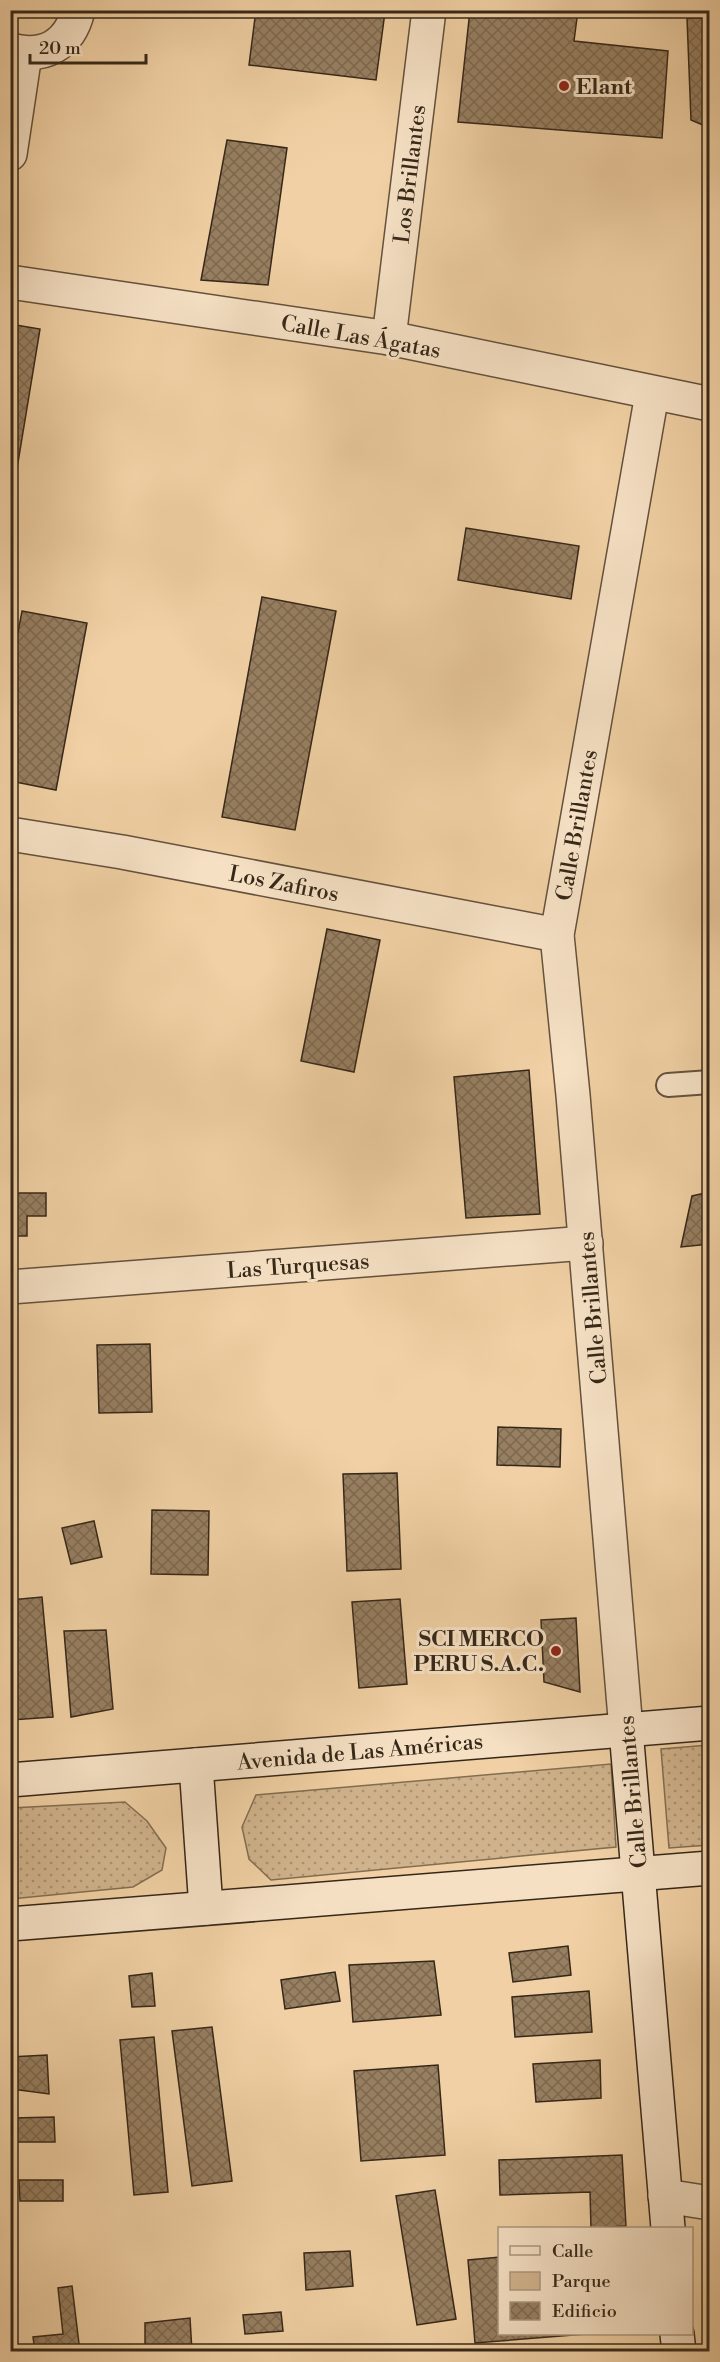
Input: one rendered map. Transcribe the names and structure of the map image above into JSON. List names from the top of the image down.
{
  "streets": {
    "street": [
      "Los Brillantes",
      "Calle Las Ágatas",
      "Calle Brillantes",
      "Los Zafiros",
      "Las Turquesas",
      "Avenida de Las Américas"
    ]
  },
  "crossings": [
    ["Los Brillantes", "Calle Las Ágatas"],
    ["Calle Las Ágatas", "Calle Brillantes"],
    ["Calle Brillantes", "Los Zafiros"],
    ["Calle Brillantes", "Las Turquesas"],
    ["Calle Brillantes", "Avenida de Las Américas"]
  ],
  "places": ["Elant", "SCI MERCO PERU S.A.C."],
  "legend": ["Calle", "Parque", "Edificio"],
  "scale_bar": "20 m"
}
